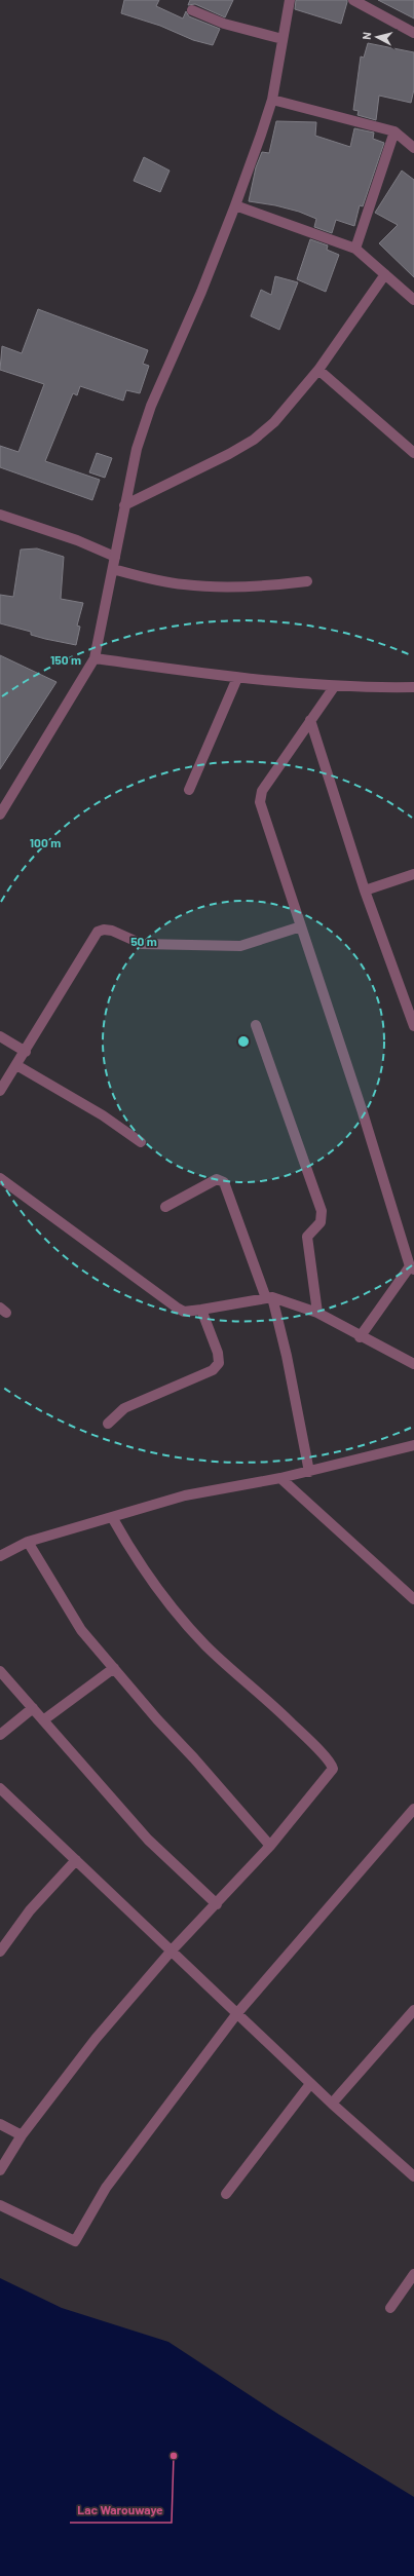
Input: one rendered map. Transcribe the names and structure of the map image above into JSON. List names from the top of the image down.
{
  "places": ["Lac Warouwaye"],
  "north": "left",
  "rings": ["150 m", "100 m", "50 m"]
}
